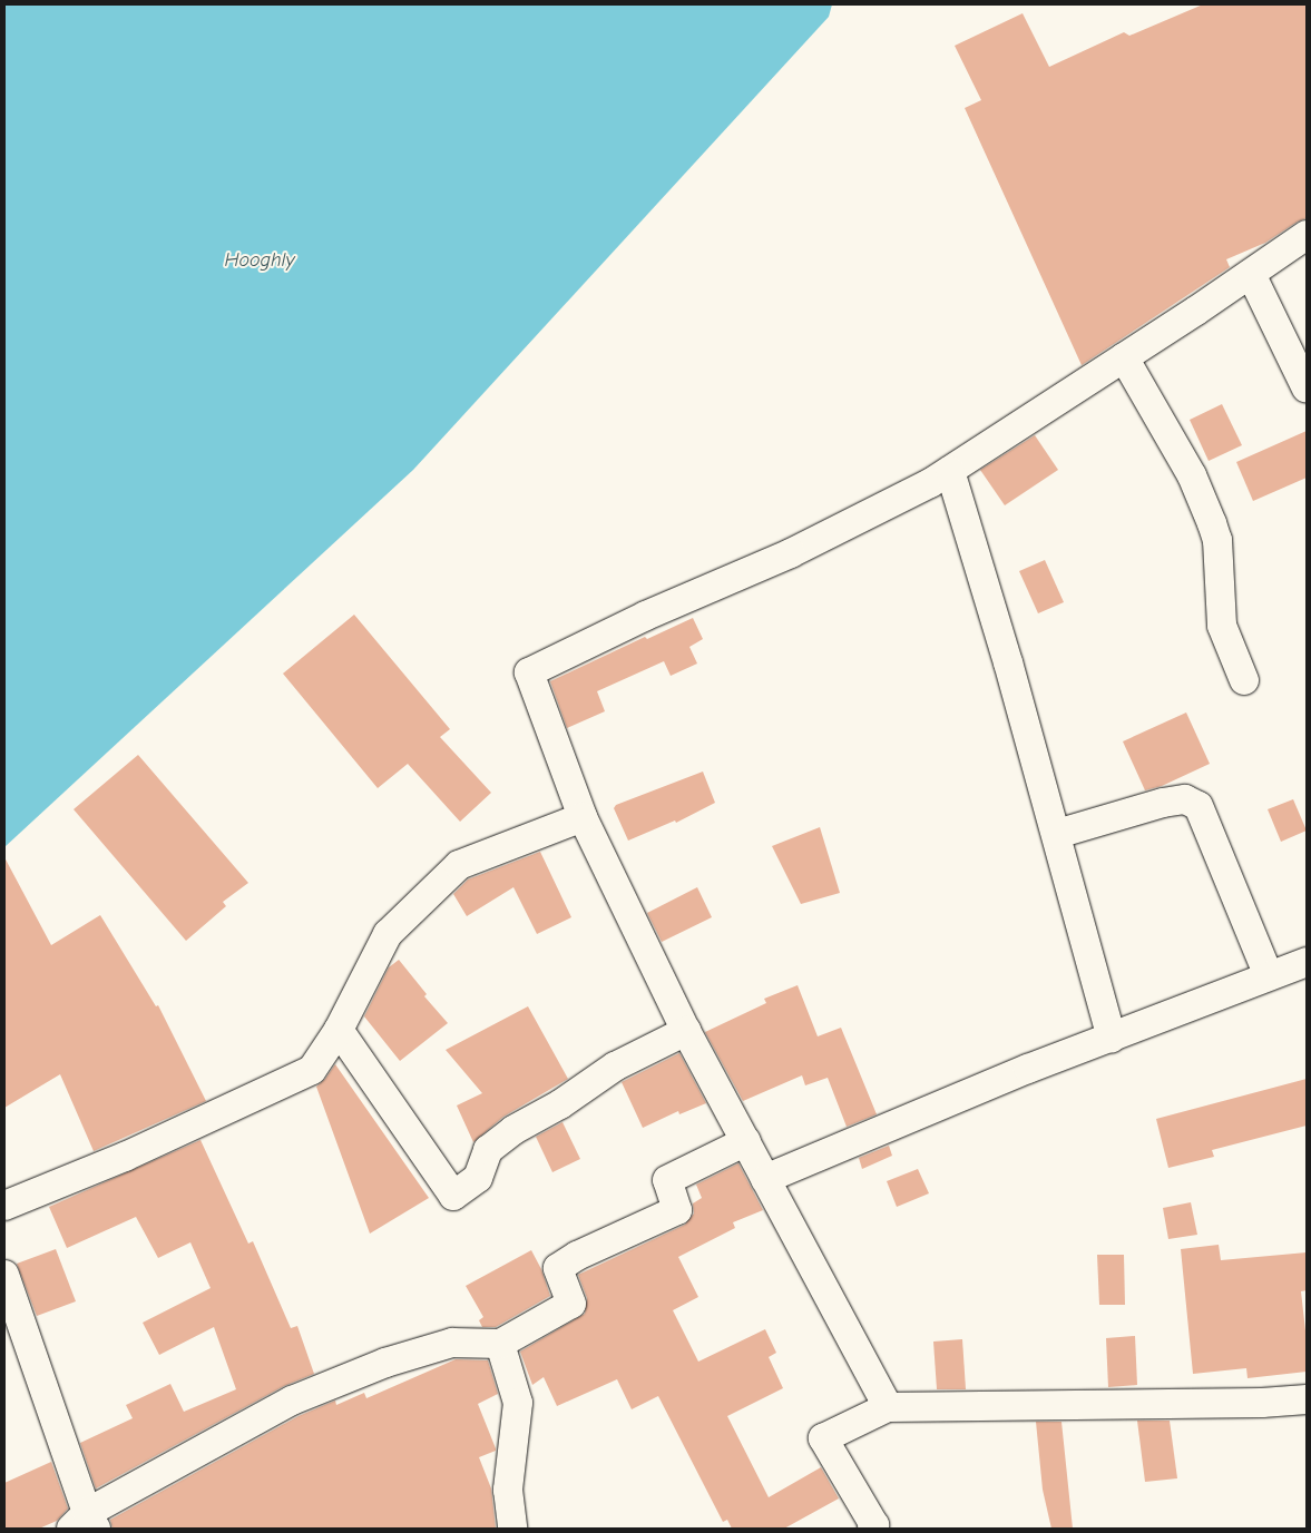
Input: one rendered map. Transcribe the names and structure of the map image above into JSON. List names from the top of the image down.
{
  "water": ["Hooghly"]
}
